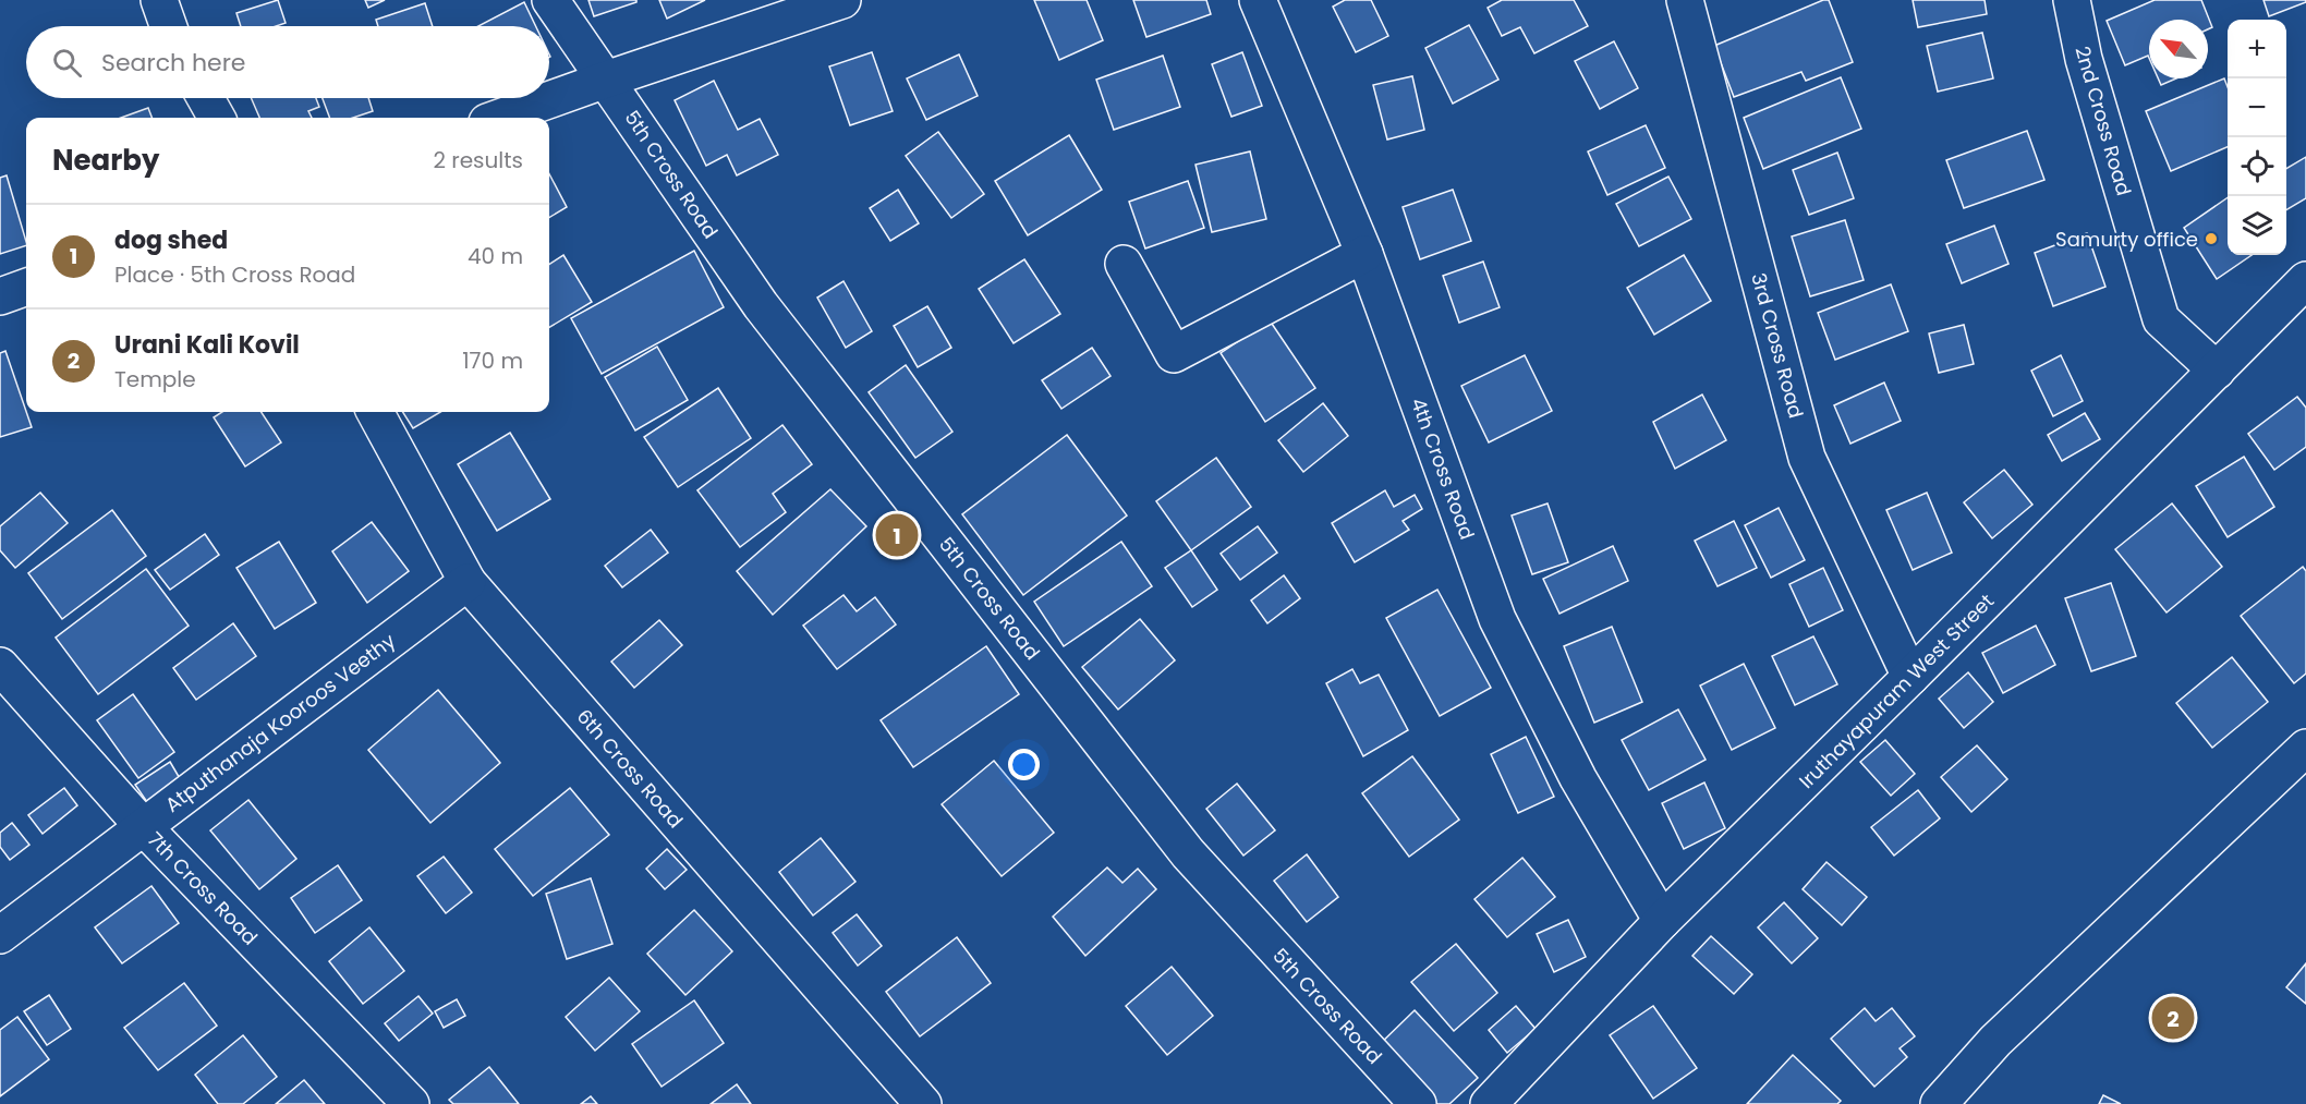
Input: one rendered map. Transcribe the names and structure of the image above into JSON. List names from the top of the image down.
{
  "streets": {
    "street": [
      "2nd Cross Road",
      "5th Cross Road",
      "3rd Cross Road",
      "4th Cross Road",
      "Iruthayapuram West Street",
      "Atputhanaja Kooroos Veethy",
      "6th Cross Road",
      "7th Cross Road"
    ]
  },
  "crossings": [
    ["2nd Cross Road", "Iruthayapuram West Street"],
    ["3rd Cross Road", "Iruthayapuram West Street"],
    ["4th Cross Road", "Iruthayapuram West Street"],
    ["Atputhanaja Kooroos Veethy", "6th Cross Road"],
    ["Atputhanaja Kooroos Veethy", "7th Cross Road"]
  ],
  "places": ["Samurty office"],
  "north": "top left",
  "page": {
    "map_buttons": ["+", "−"],
    "search": "Search here",
    "heading": ["Nearby", "2 results"],
    "list": [
      {
        "mark": "1",
        "name": "dog shed",
        "note": "Place · 5th Cross Road",
        "value": "40 m"
      },
      {
        "mark": "2",
        "name": "Urani Kali Kovil",
        "note": "Temple",
        "value": "170 m"
      }
    ],
    "pins": ["1", "2"]
  }
}
